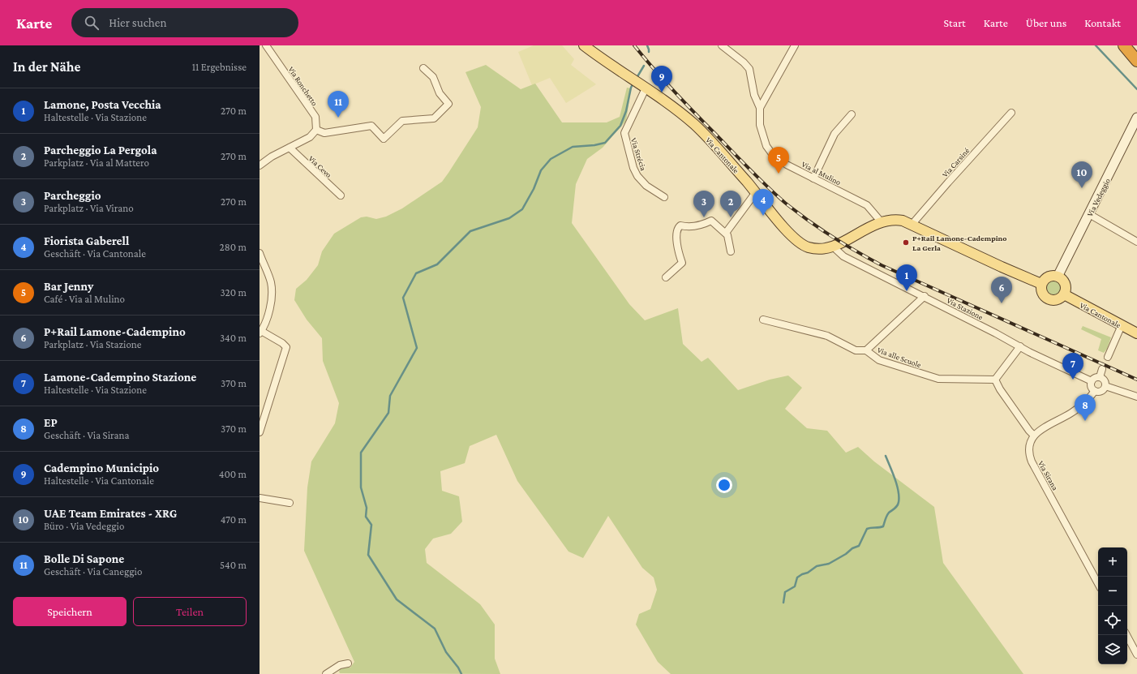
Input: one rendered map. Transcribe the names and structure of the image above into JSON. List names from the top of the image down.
{
  "streets": {
    "main road": ["Via Cantonale", "Via Vedeggio"],
    "street": [
      "Via Ronchetto",
      "Via Strécia",
      "Via Carsiné",
      "Via Cevo",
      "Via al Mulino",
      "Via Stazione",
      "Via alle Scuole",
      "Via Sirana"
    ]
  },
  "crossings": [
    ["Via Strécia", "Via Cantonale"],
    ["Via Cantonale", "Via al Mulino"],
    ["Via Cantonale", "Via Vedeggio"],
    ["Via Cantonale", "Via Stazione"]
  ],
  "places": ["P+Rail Lamone-Cadempino La Gerla"],
  "page": {
    "header": "Karte",
    "search": "Hier suchen",
    "nav": [
      "Start",
      "Karte",
      "Über uns",
      "Kontakt"
    ],
    "heading": ["In der Nähe", "11 Ergebnisse"],
    "pins": [
      "9",
      "11",
      "5",
      "10",
      "4",
      "2",
      "3",
      "1",
      "6",
      "7",
      "8"
    ],
    "list": [
      {
        "mark": "1",
        "name": "Lamone, Posta Vecchia",
        "note": "Haltestelle · Via Stazione",
        "value": "270 m"
      },
      {
        "mark": "2",
        "name": "Parcheggio La Pergola",
        "note": "Parkplatz · Via al Mattero",
        "value": "270 m"
      },
      {
        "mark": "3",
        "name": "Parcheggio",
        "note": "Parkplatz · Via Virano",
        "value": "270 m"
      },
      {
        "mark": "4",
        "name": "Fiorista Gaberell",
        "note": "Geschäft · Via Cantonale",
        "value": "280 m"
      },
      {
        "mark": "5",
        "name": "Bar Jenny",
        "note": "Café · Via al Mulino",
        "value": "320 m"
      },
      {
        "mark": "6",
        "name": "P+Rail Lamone-Cadempino",
        "note": "Parkplatz · Via Stazione",
        "value": "340 m"
      },
      {
        "mark": "7",
        "name": "Lamone-Cadempino Stazione",
        "note": "Haltestelle · Via Stazione",
        "value": "370 m"
      },
      {
        "mark": "8",
        "name": "EP",
        "note": "Geschäft · Via Sirana",
        "value": "370 m"
      },
      {
        "mark": "9",
        "name": "Cadempino Municipio",
        "note": "Haltestelle · Via Cantonale",
        "value": "400 m"
      },
      {
        "mark": "10",
        "name": "UAE Team Emirates - XRG",
        "note": "Büro · Via Vedeggio",
        "value": "470 m"
      },
      {
        "mark": "11",
        "name": "Bolle Di Sapone",
        "note": "Geschäft · Via Caneggio",
        "value": "540 m"
      }
    ],
    "map_buttons": ["+", "−"],
    "buttons": ["Speichern", "Teilen"]
  }
}
